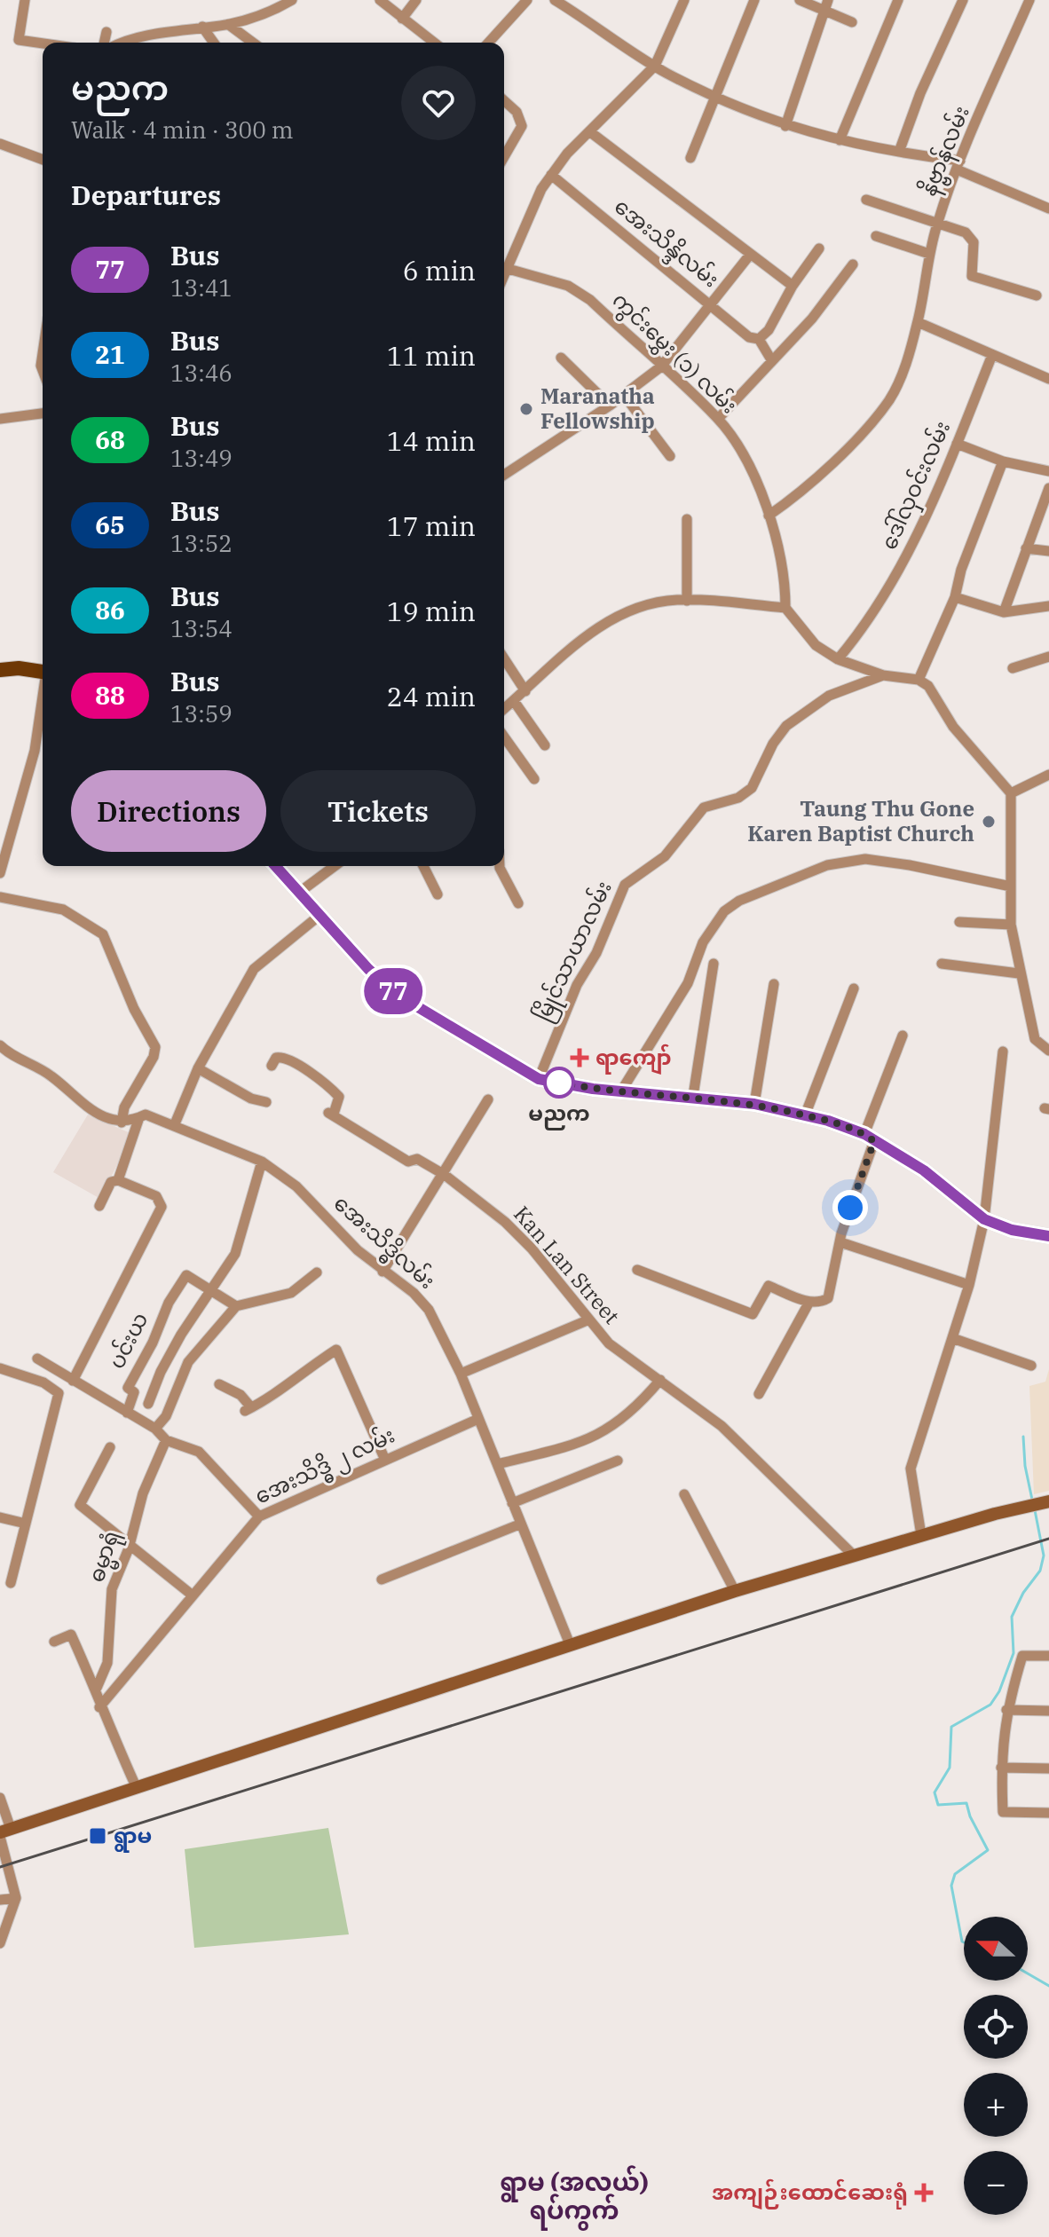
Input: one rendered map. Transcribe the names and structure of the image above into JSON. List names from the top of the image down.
{
  "streets": {
    "street": [
      "နိဗ္ဗာန်လမ်း",
      "အေးသိန္ဒိလမ်း",
      "ကွင်းမွှေး (၁) လမ်း",
      "ဒေါ်လှဝင်းလမ်း",
      "မြိုင်သာယာလမ်း",
      "အေးသိဒ္ဓိလမ်း",
      "Kan Lan Street",
      "ပင်းယ",
      "အေးသိဒ္ဓိ ၂ လမ်း",
      "ဓမ္မာရုံ"
    ]
  },
  "crossings": [
    ["နိဗ္ဗာန်လမ်း", "ကွင်းမွှေး (၁) လမ်း"],
    ["အေးသိဒ္ဓိလမ်း", "အေးသိဒ္ဓိ ၂ လမ်း"]
  ],
  "districts": ["ရွာမ (အလယ်) ရပ်ကွက်"],
  "places": {
    "other": ["Maranatha Fellowship", "Taung Thu Gone Karen Baptist Church", "မညက"],
    "health": ["ရာကျော်", "အကျဉ်းထောင်ဆေးရုံ"],
    "transit": ["ရွာမ"]
  },
  "lines": ["bus line 77"],
  "north": "left",
  "page": {
    "on_map": "77",
    "heading": [
      ["မညက", "Walk · 4 min · 300 m"],
      "Departures"
    ],
    "list": [
      {
        "mark": "77",
        "name": "Bus",
        "note": "13:41",
        "value": "6 min"
      },
      {
        "mark": "21",
        "name": "Bus",
        "note": "13:46",
        "value": "11 min"
      },
      {
        "mark": "68",
        "name": "Bus",
        "note": "13:49",
        "value": "14 min"
      },
      {
        "mark": "65",
        "name": "Bus",
        "note": "13:52",
        "value": "17 min"
      },
      {
        "mark": "86",
        "name": "Bus",
        "note": "13:54",
        "value": "19 min"
      },
      {
        "mark": "88",
        "name": "Bus",
        "note": "13:59",
        "value": "24 min"
      }
    ],
    "buttons": ["Directions", "Tickets"],
    "map_buttons": ["+", "−"]
  }
}
